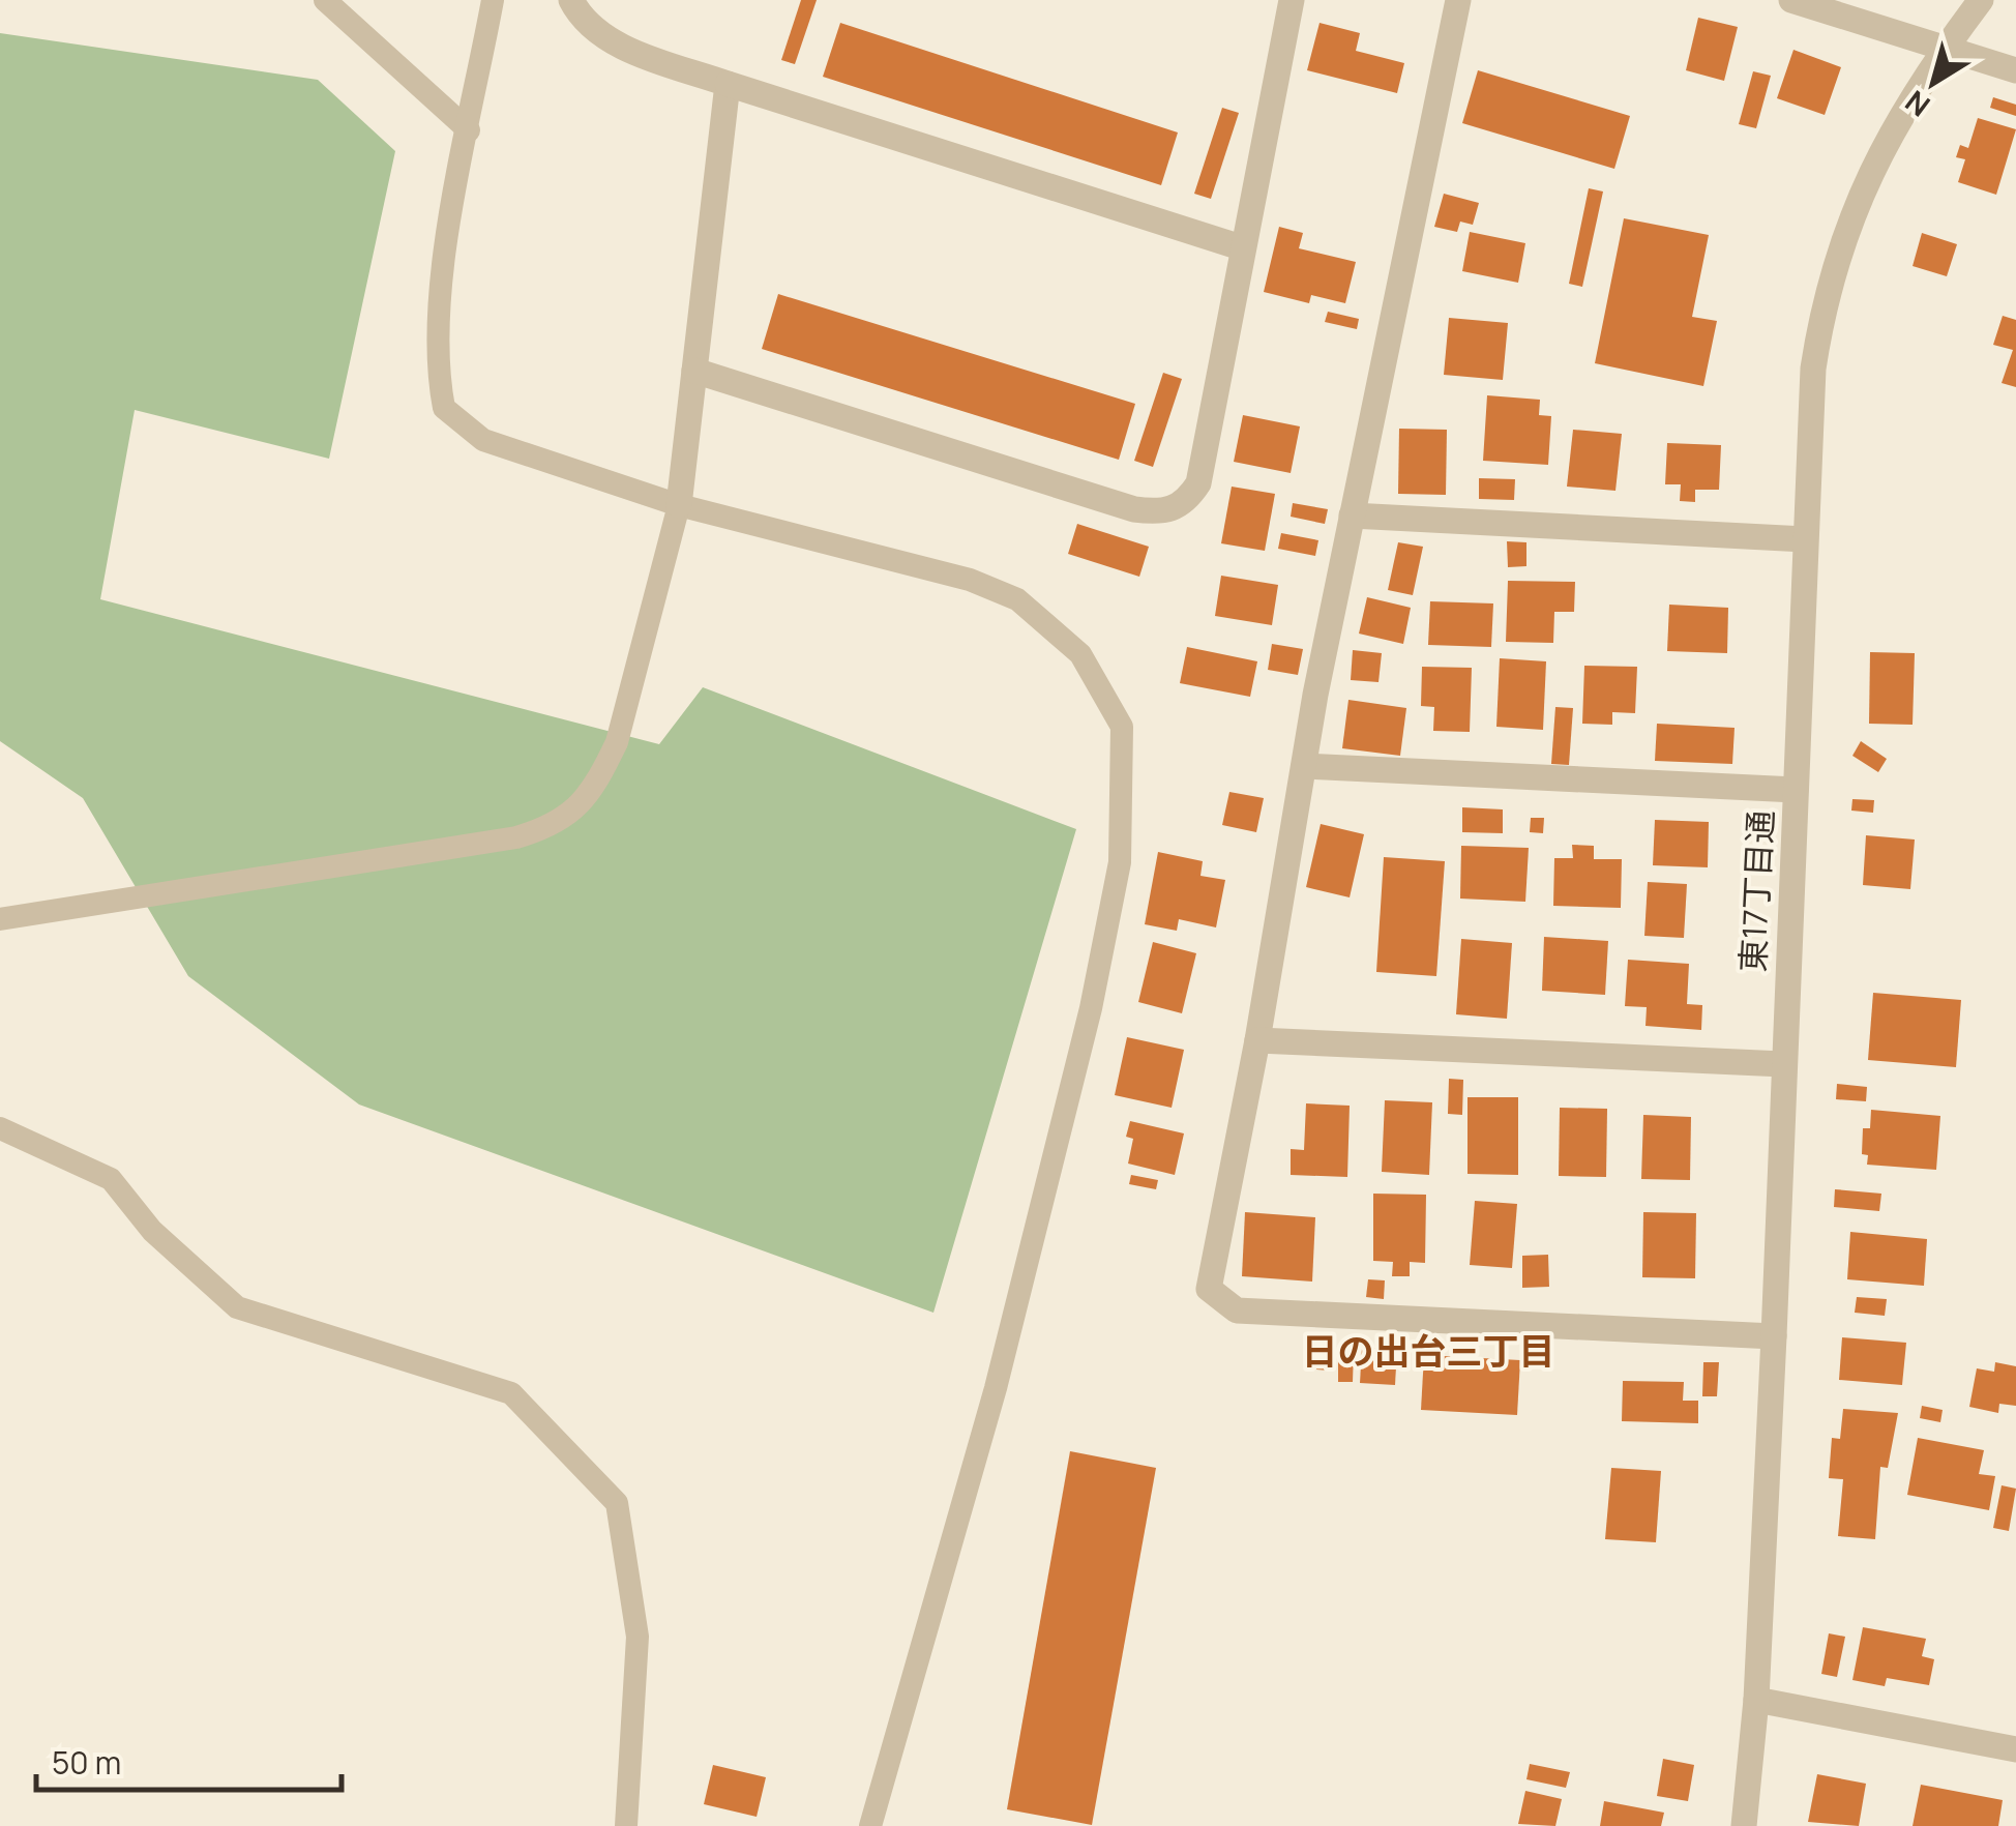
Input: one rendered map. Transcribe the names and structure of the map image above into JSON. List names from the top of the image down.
{
  "streets": {
    "street": ["東17丁目通"]
  },
  "districts": ["日の出台三丁目"],
  "scale_bar": "50 m",
  "north": "bottom left"
}
